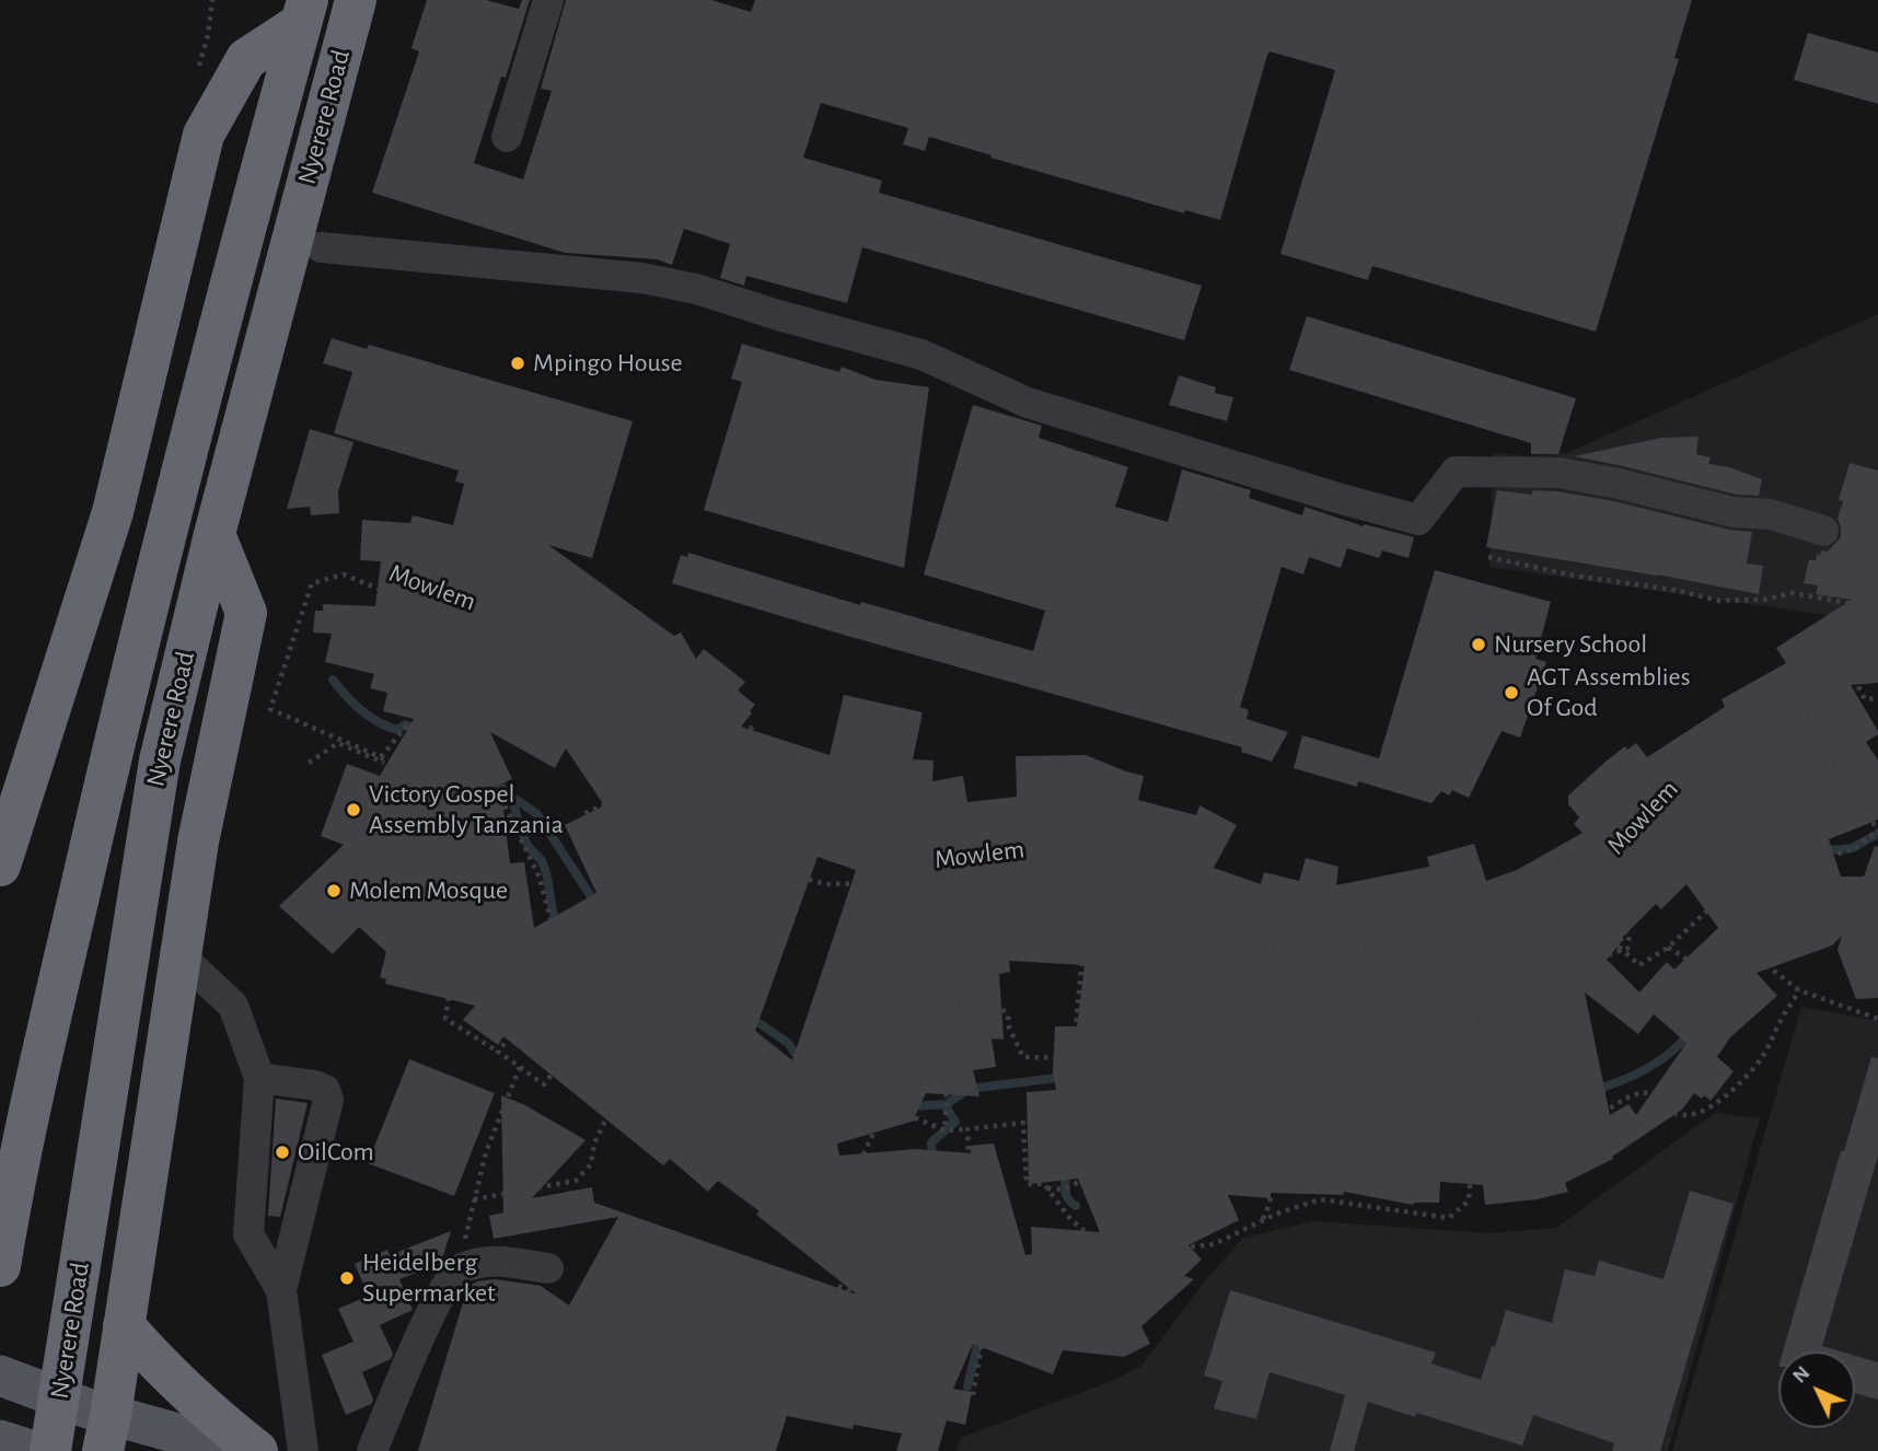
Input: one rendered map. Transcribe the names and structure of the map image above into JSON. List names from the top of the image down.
{
  "streets": {
    "highway": ["Nyerere Road"],
    "path": ["Mowlem"]
  },
  "places": [
    "Mpingo House",
    "Nursery School",
    "AGT Assemblies Of God",
    "Victory Gospel Assembly Tanzania",
    "Molem Mosque",
    "OilCom",
    "Heidelberg Supermarket"
  ],
  "north": "top left"
}
